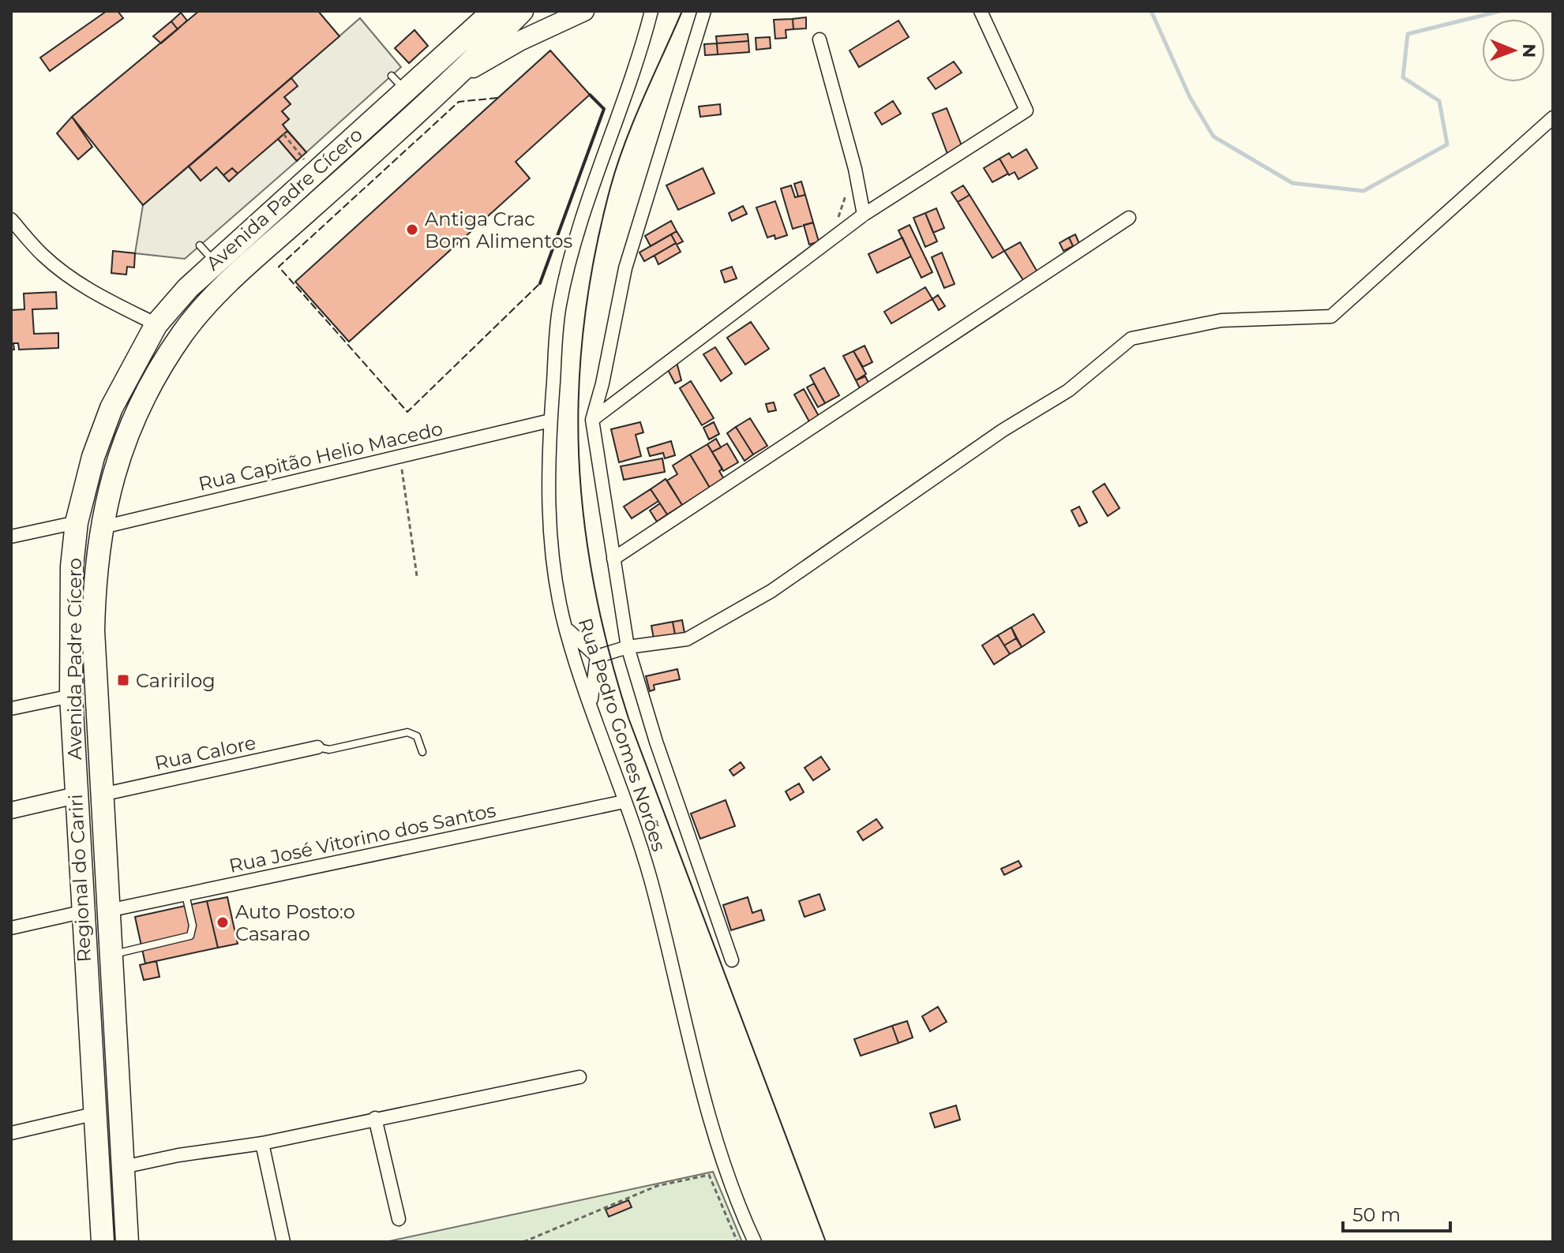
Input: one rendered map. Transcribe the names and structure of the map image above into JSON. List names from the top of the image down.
{
  "streets": {
    "highway": ["Avenida Padre Cícero"],
    "street": [
      "Rua Capitão Helio Macedo",
      "Rua Pedro Gomes Norões",
      "Rua Calore",
      "Rua José Vitorino dos Santos"
    ]
  },
  "crossings": [
    ["Avenida Padre Cícero", "Rua Capitão Helio Macedo"],
    ["Avenida Padre Cícero", "Rua Calore"],
    ["Avenida Padre Cícero", "Rua José Vitorino dos Santos"],
    ["Rua Capitão Helio Macedo", "Rua Pedro Gomes Norões"],
    ["Rua Pedro Gomes Norões", "Rua José Vitorino dos Santos"]
  ],
  "places": {
    "other": ["Antiga Crac Bom Alimentos", "Auto Posto:o Casarao"],
    "transit": ["Caririlog"]
  },
  "scale_bar": "50 m",
  "north": "right"
}
